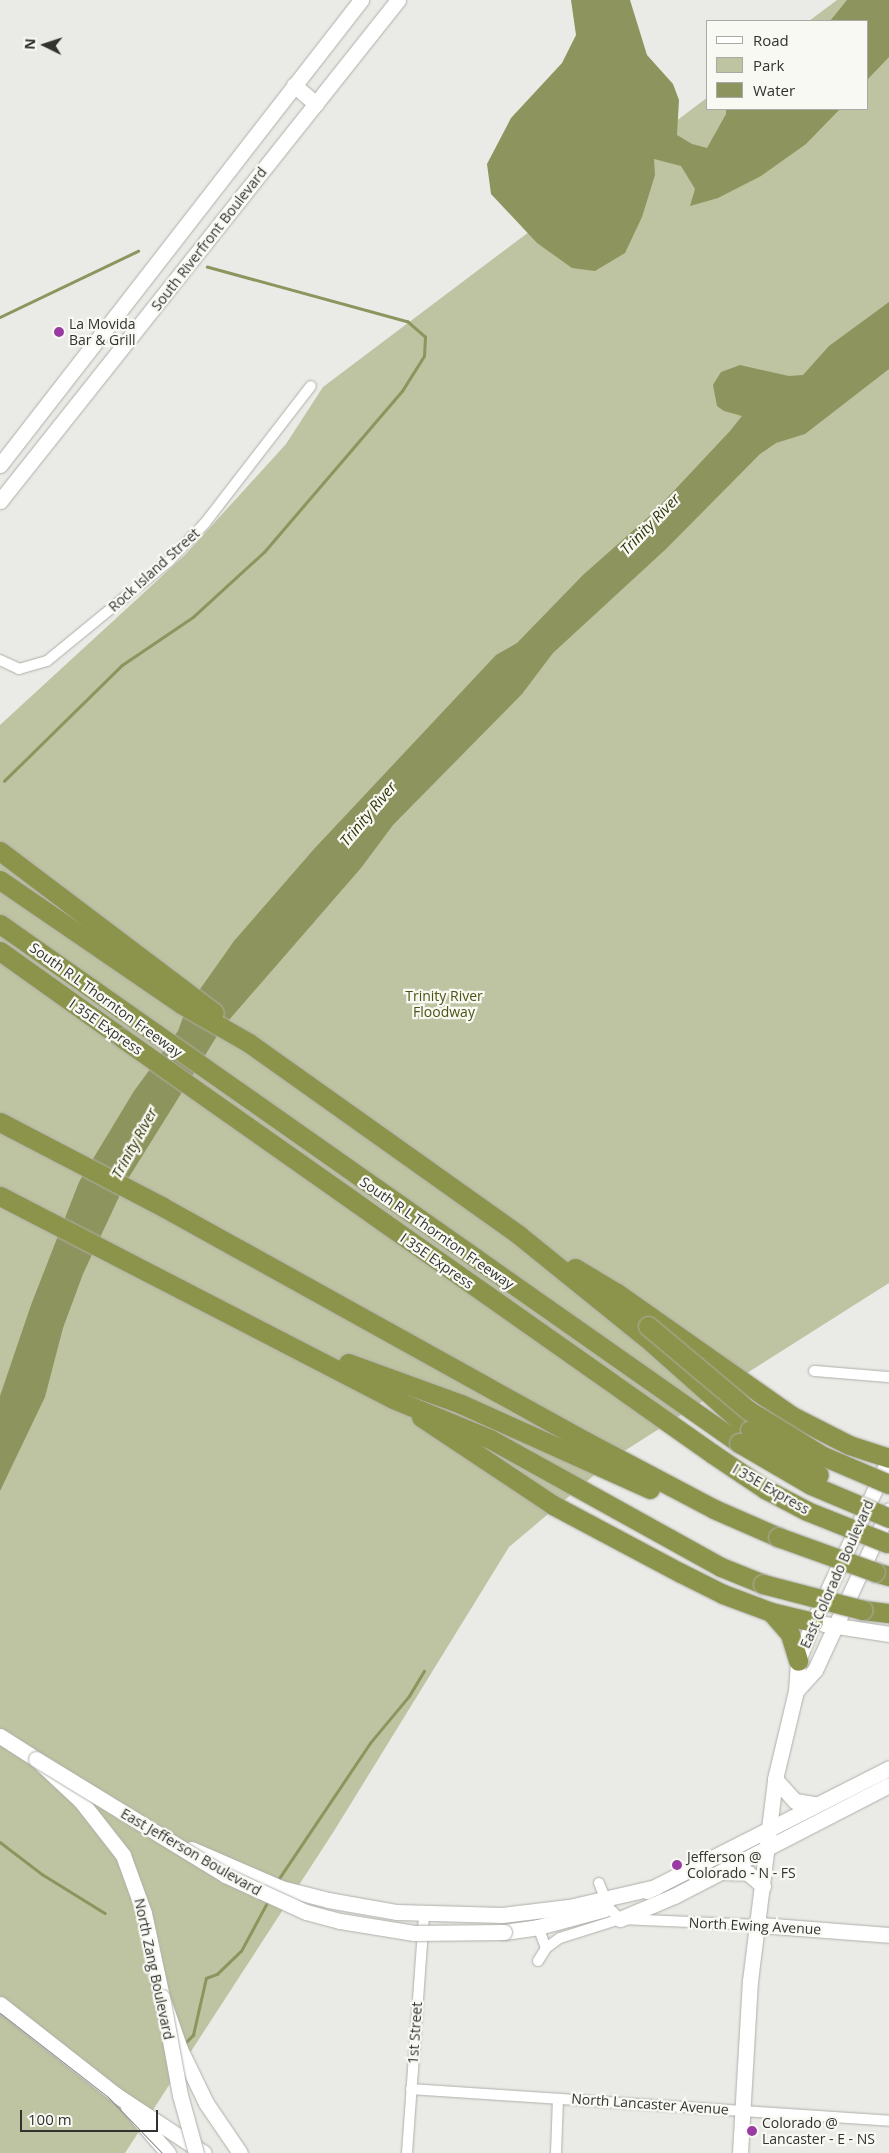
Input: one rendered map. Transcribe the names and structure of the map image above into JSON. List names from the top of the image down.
{
  "streets": {
    "highway": ["South R L Thornton Freeway", "I 35E Express"],
    "main road": [
      "South Riverfront Boulevard",
      "East Colorado Boulevard",
      "East Jefferson Boulevard",
      "North Ewing Avenue",
      "North Zang Boulevard"
    ],
    "street": ["Rock Island Street", "1st Street", "North Lancaster Avenue"]
  },
  "crossings": [
    ["East Colorado Boulevard", "North Ewing Avenue"],
    ["East Colorado Boulevard", "North Lancaster Avenue"],
    ["East Jefferson Boulevard", "North Zang Boulevard"],
    ["1st Street", "North Lancaster Avenue"]
  ],
  "water": ["Trinity River"],
  "parks": ["Trinity River Floodway"],
  "places": ["La Movida Bar & Grill", "Jefferson @ Colorado - N - FS", "Colorado @ Lancaster - E - NS"],
  "legend": ["Road", "Park", "Water"],
  "scale_bar": "100 m",
  "north": "left"
}
